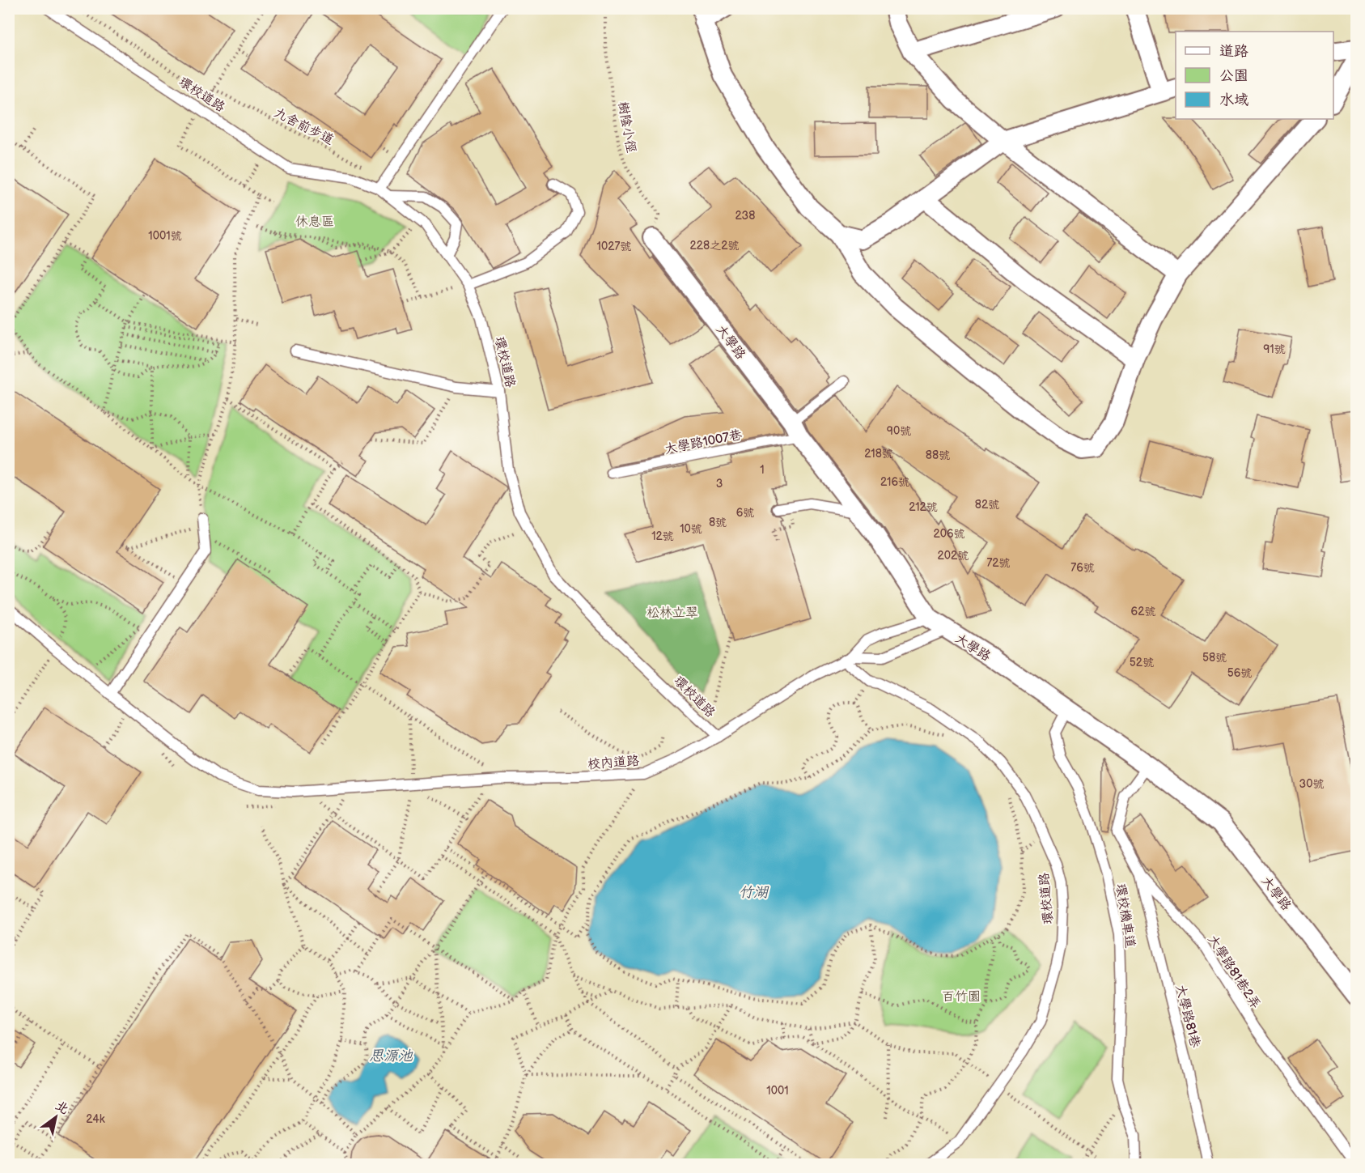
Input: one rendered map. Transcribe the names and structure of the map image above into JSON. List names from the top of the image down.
{
  "streets": {
    "street": ["大學路"],
    "lane": [
      "環校道路",
      "大學路1007巷",
      "校內道路",
      "環校機車道",
      "大學路81巷2弄",
      "大學路81巷"
    ],
    "path": ["九舍前步道", "樹陰小徑"]
  },
  "crossings": [
    ["環校道路", "校內道路"],
    ["樹陰小徑", "大學路"],
    ["大學路", "大學路1007巷"],
    ["大學路", "環校機車道"],
    ["大學路", "大學路81巷2弄"],
    ["大學路81巷2弄", "大學路81巷"]
  ],
  "water": ["竹湖", "思源池"],
  "parks": ["休息區", "松林立翠", "百竹園"],
  "house_numbers": [
    "238",
    "1001號",
    "228之2號",
    "1027號",
    "91號",
    "90號",
    "218號",
    "88號",
    "1",
    "216號",
    "3",
    "82號",
    "212號",
    "6號",
    "8號",
    "10號",
    "206號",
    "12號",
    "202號",
    "72號",
    "76號",
    "62號",
    "58號",
    "52號",
    "56號",
    "30號",
    "1001",
    "24k"
  ],
  "legend": ["道路", "公園", "水域"],
  "north": "top right"
}
